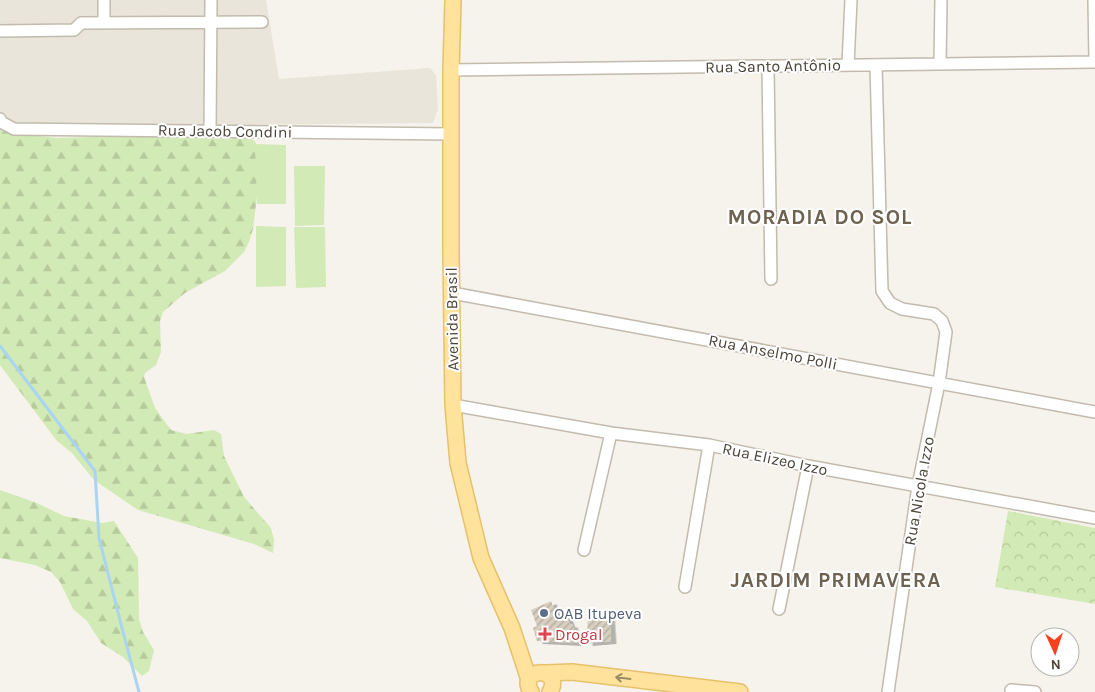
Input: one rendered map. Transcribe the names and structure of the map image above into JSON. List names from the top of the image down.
{
  "streets": {
    "main road": ["Avenida Brasil"],
    "street": [
      "Rua Santo Antônio",
      "Rua Jacob Condini",
      "Rua Anselmo Polli",
      "Rua Elizeo Izzo",
      "Rua Nicola Izzo"
    ]
  },
  "crossings": [
    ["Rua Santo Antônio", "Avenida Brasil"],
    ["Rua Santo Antônio", "Rua Nicola Izzo"],
    ["Rua Jacob Condini", "Avenida Brasil"],
    ["Avenida Brasil", "Rua Anselmo Polli"],
    ["Avenida Brasil", "Rua Elizeo Izzo"],
    ["Rua Anselmo Polli", "Rua Nicola Izzo"],
    ["Rua Elizeo Izzo", "Rua Nicola Izzo"]
  ],
  "districts": ["MORADIA DO SOL", "JARDIM PRIMAVERA"],
  "places": {
    "other": ["OAB Itupeva"],
    "health": ["Drogal"]
  },
  "north": "bottom"
}
